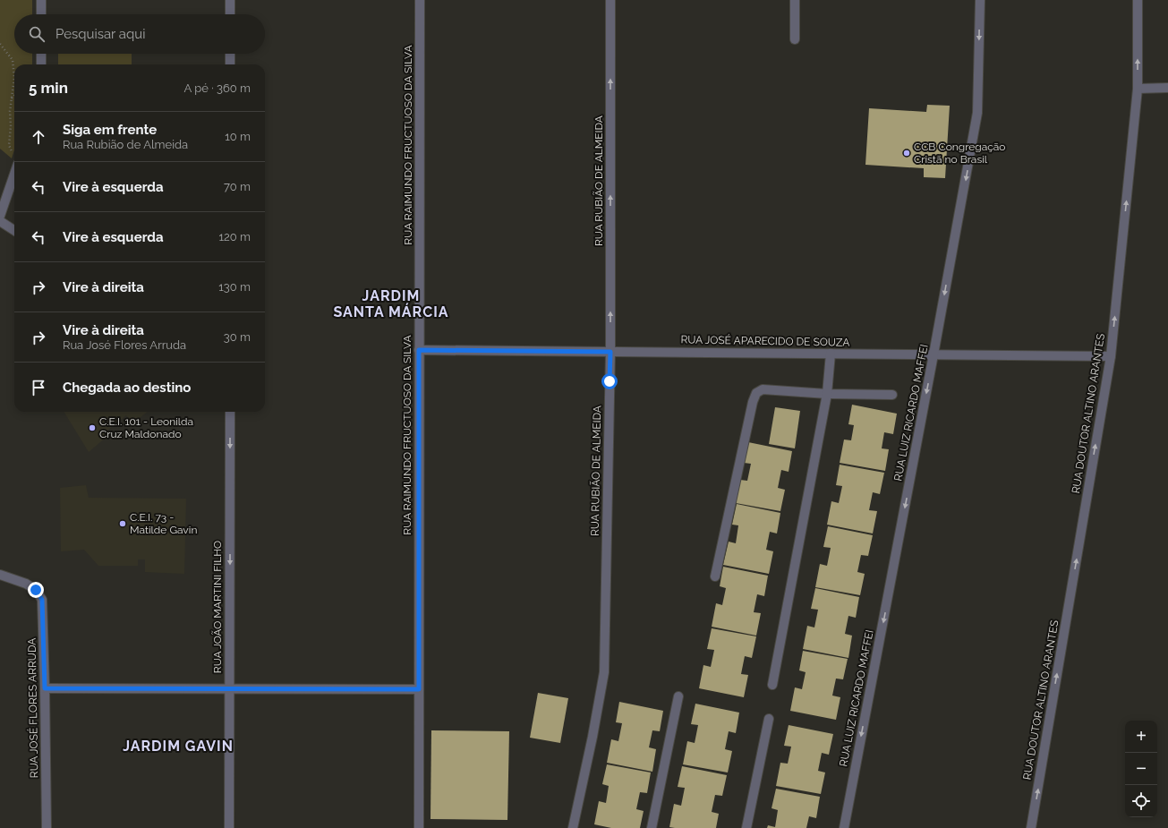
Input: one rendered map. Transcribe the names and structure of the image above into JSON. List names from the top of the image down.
{
  "streets": {
    "street": [
      "RUA RAIMUNDO FRUCTUOSO DA SILVA",
      "RUA RUBIÃO DE ALMEIDA",
      "RUA JOSÉ APARECIDO DE SOUZA",
      "RUA LUIZ RICARDO MAFFEI",
      "RUA DOUTOR ALTINO ARANTES",
      "RUA JOÃO MARTINI FILHO",
      "RUA JOSÉ FLORES ARRUDA"
    ]
  },
  "crossings": [
    ["RUA RAIMUNDO FRUCTUOSO DA SILVA", "RUA JOSÉ APARECIDO DE SOUZA"],
    ["RUA RUBIÃO DE ALMEIDA", "RUA JOSÉ APARECIDO DE SOUZA"],
    ["RUA JOSÉ APARECIDO DE SOUZA", "RUA LUIZ RICARDO MAFFEI"],
    ["RUA JOSÉ APARECIDO DE SOUZA", "RUA DOUTOR ALTINO ARANTES"]
  ],
  "one_way": [
    "RUA RUBIÃO DE ALMEIDA",
    "RUA LUIZ RICARDO MAFFEI",
    "RUA DOUTOR ALTINO ARANTES",
    "RUA JOÃO MARTINI FILHO"
  ],
  "districts": ["JARDIM SANTA MÁRCIA", "JARDIM GAVIN"],
  "places": ["CCB Congregação Cristã no Brasil", "C.E.I. 101 - Leonilda Cruz Maldonado", "C.E.I. 73 - Matilde Gavin"],
  "page": {
    "search": "Pesquisar aqui",
    "heading": ["5 min", "A pé · 360 m"],
    "list": [
      ["Siga em frente", "Rua Rubião de Almeida", "10 m"],
      ["Vire à esquerda", "70 m"],
      ["Vire à esquerda", "120 m"],
      ["Vire à direita", "130 m"],
      ["Vire à direita", "Rua José Flores Arruda", "30 m"],
      "Chegada ao destino"
    ],
    "map_buttons": ["+", "−"]
  }
}
